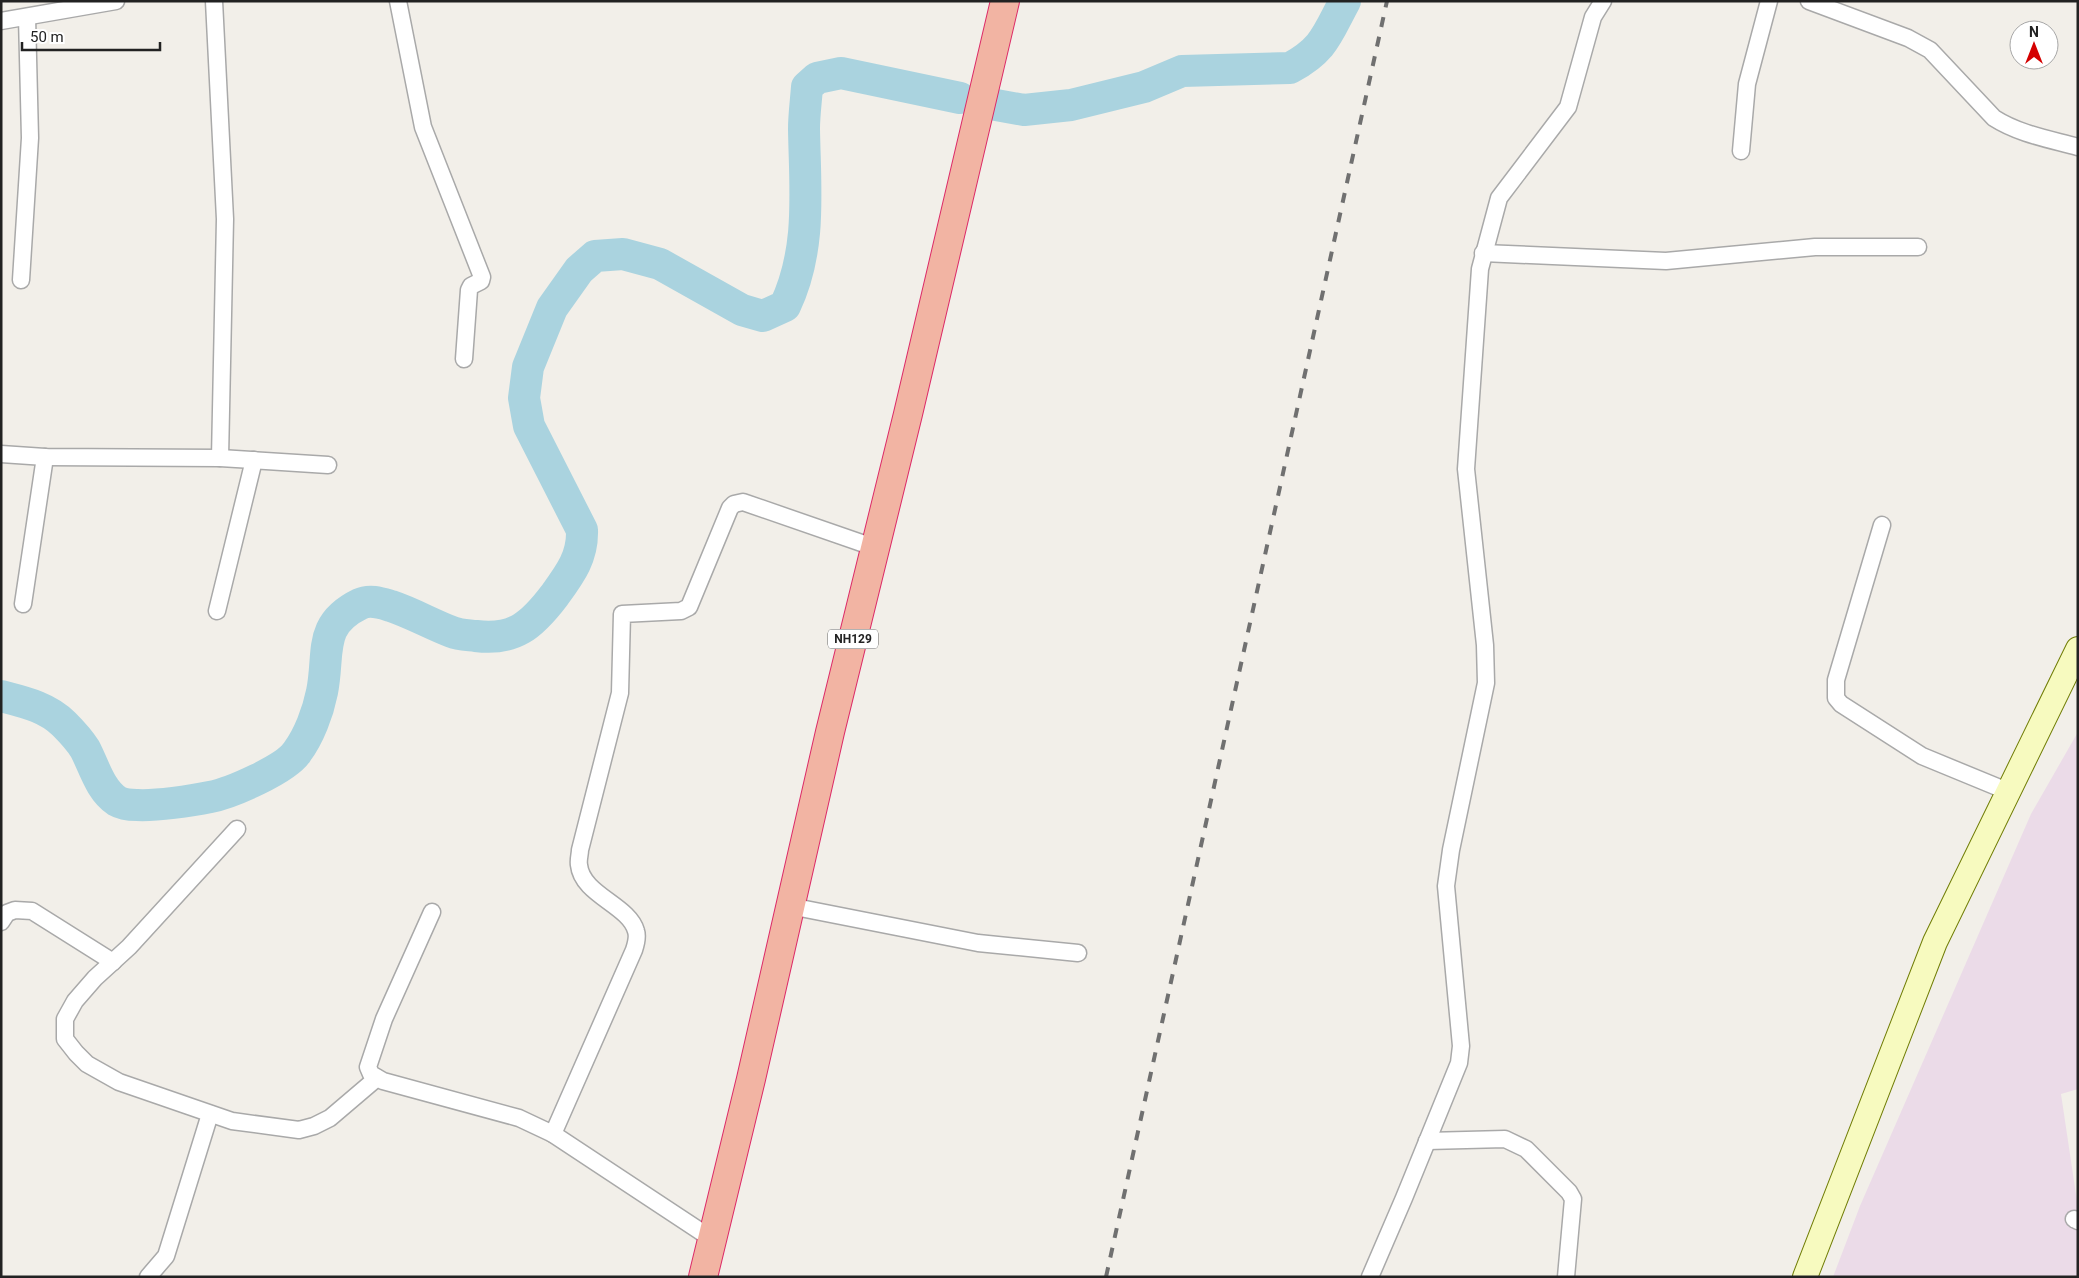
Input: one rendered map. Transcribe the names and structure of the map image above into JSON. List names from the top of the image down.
{
  "streets": {
    "highway": ["NH129"]
  },
  "scale_bar": "50 m",
  "north": "top"
}
